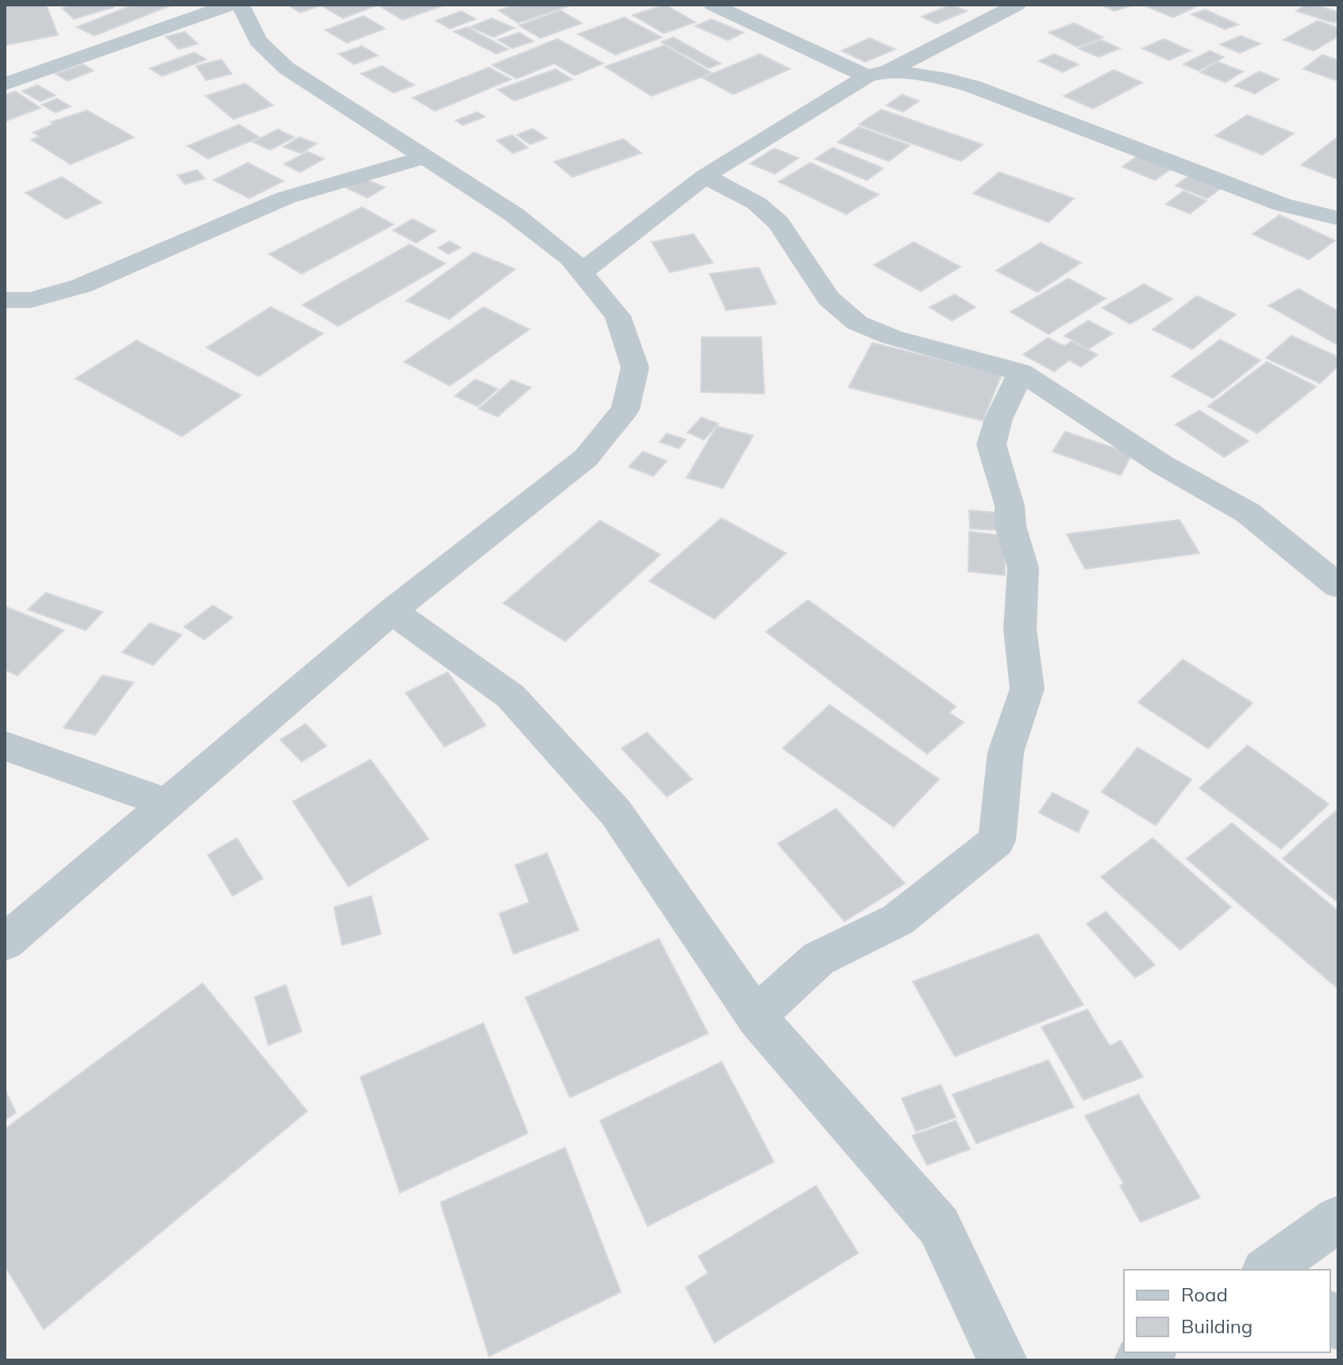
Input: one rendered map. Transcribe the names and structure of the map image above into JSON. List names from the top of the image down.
{
  "legend": ["Road", "Building"]
}
